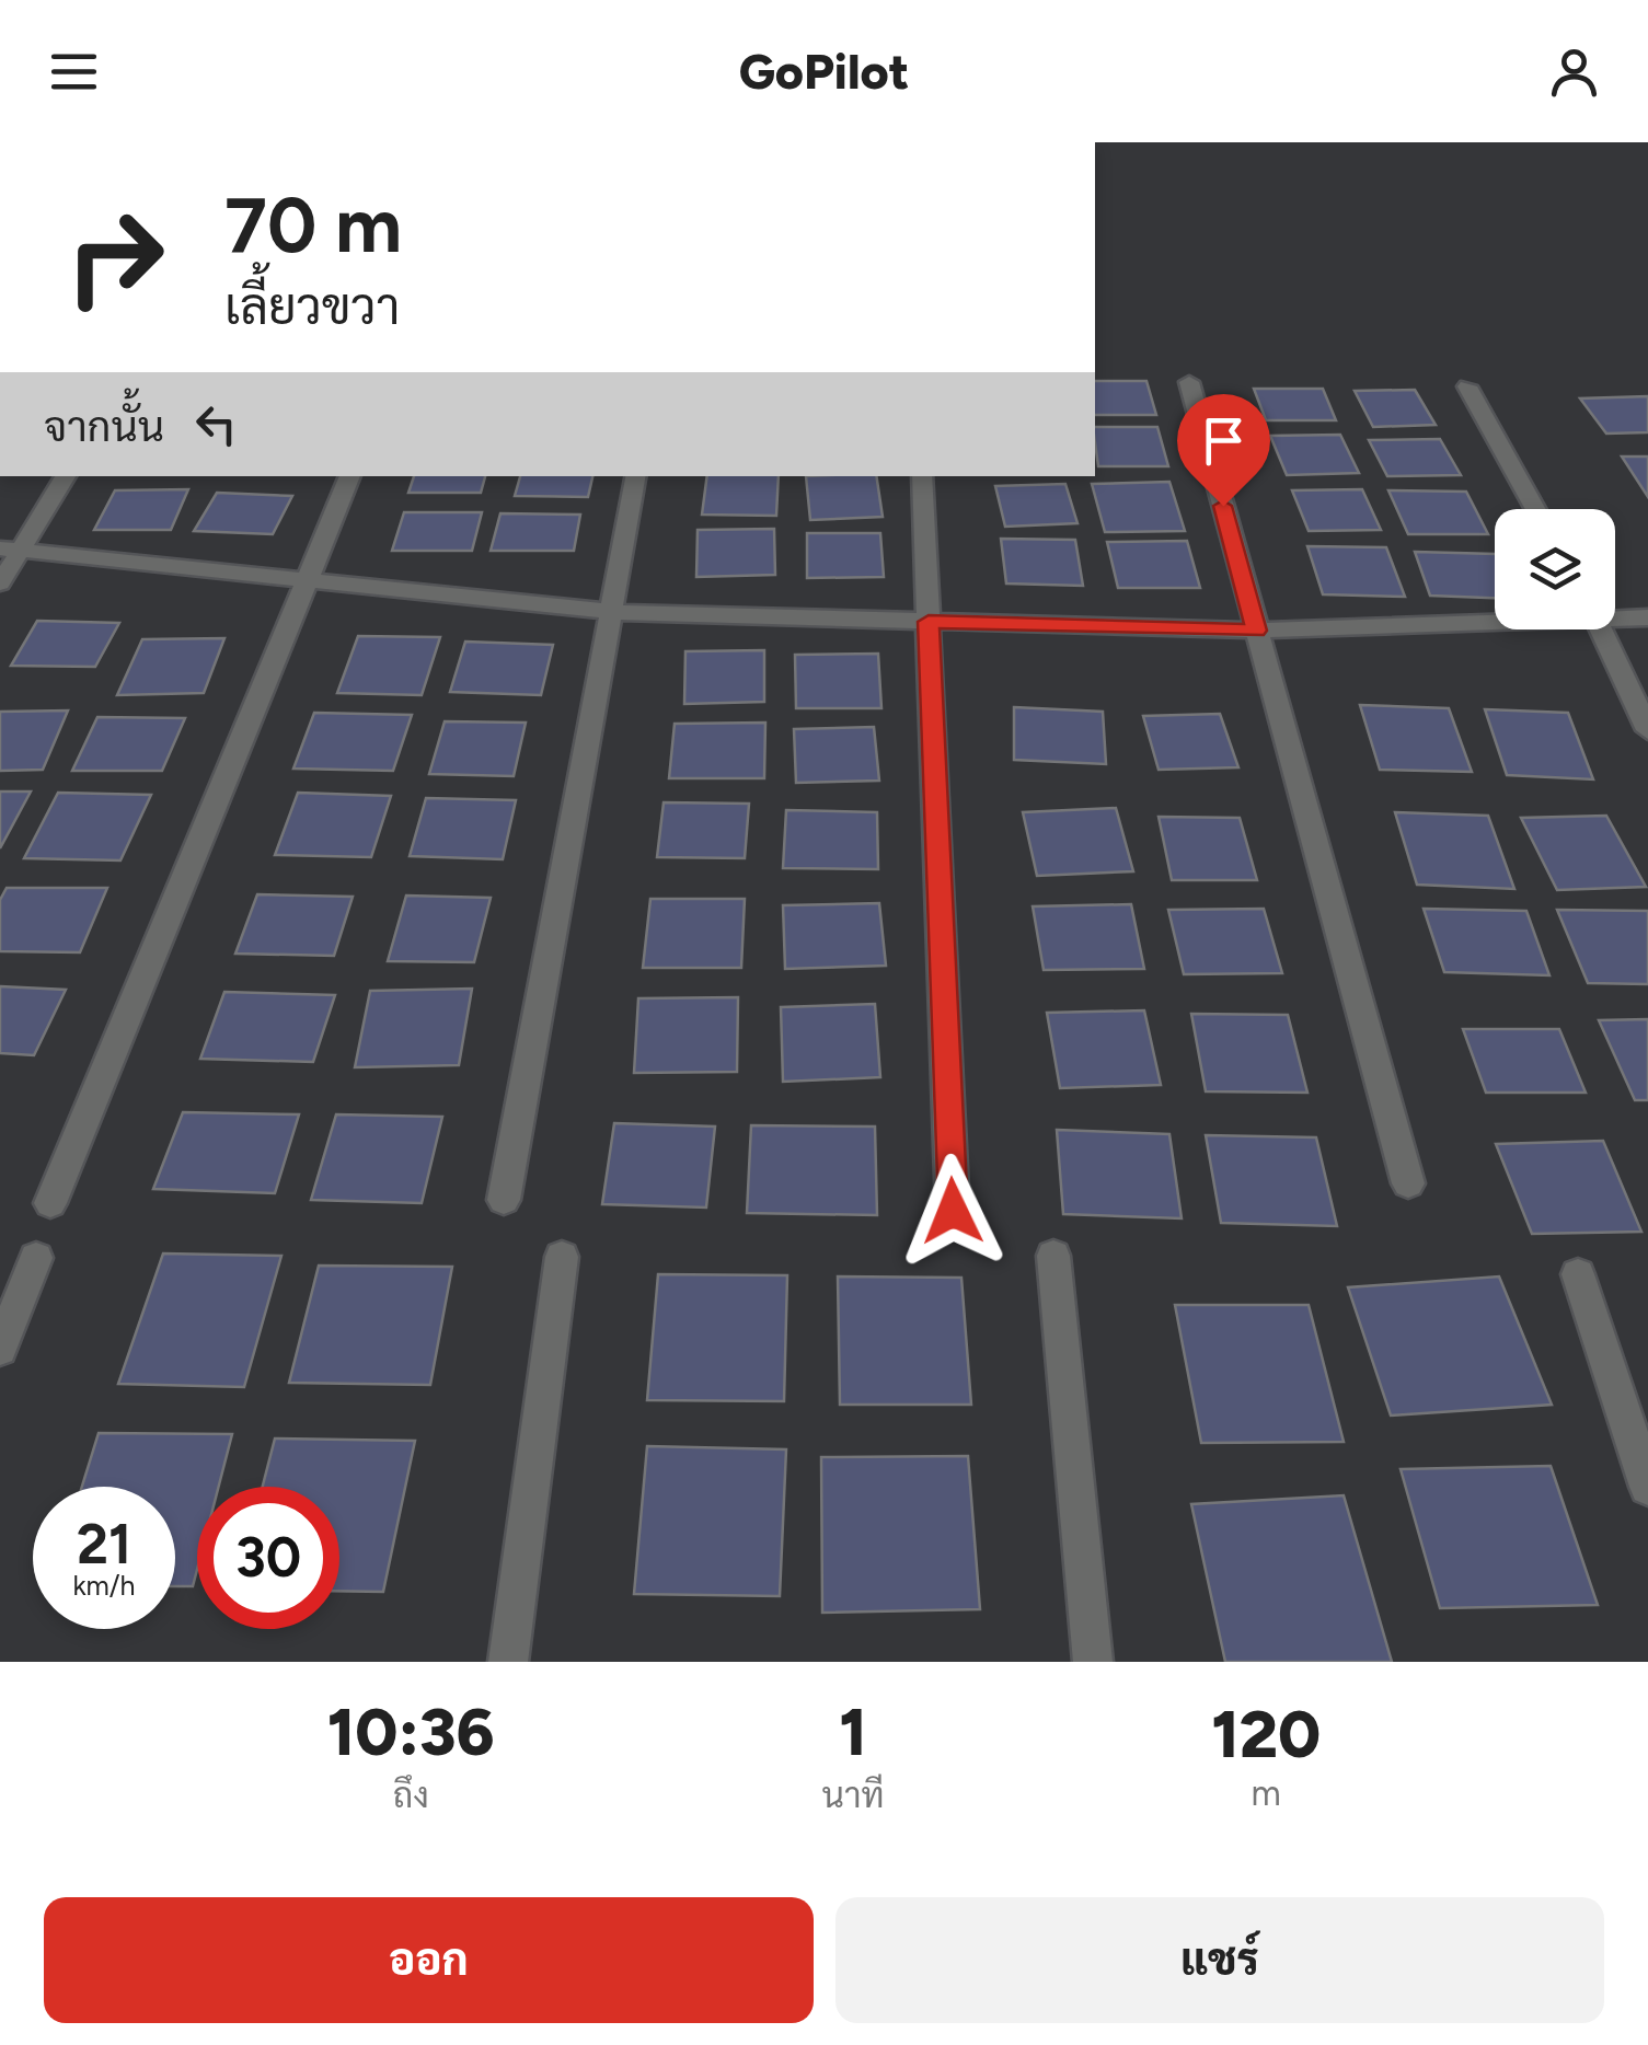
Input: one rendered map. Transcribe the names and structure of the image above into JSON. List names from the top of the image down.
{
  "page": {
    "header": "GoPilot",
    "turn": ["70 m", "เลี้ยวขวา"],
    "then": "จากนั้น",
    "speed": "21 km/h",
    "limit": "30",
    "eta": [
      "10:36",
      "ถึง",
      "1",
      "นาที",
      "120",
      "m"
    ],
    "buttons": ["ออก", "แชร์"]
  }
}
